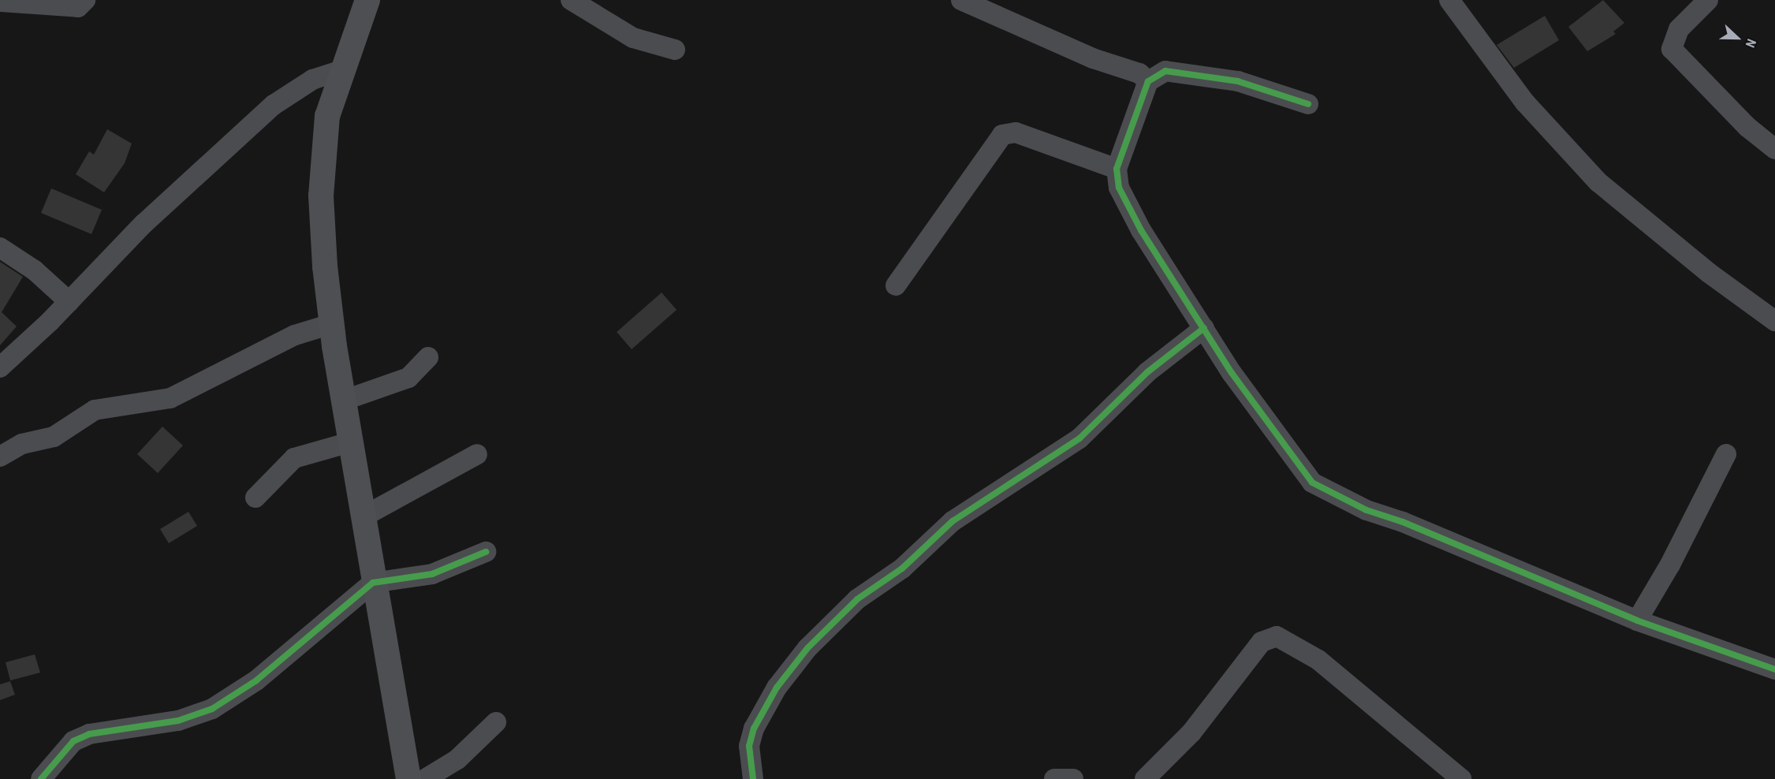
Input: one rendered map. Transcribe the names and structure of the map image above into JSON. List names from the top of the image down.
{
  "north": "right"
}
